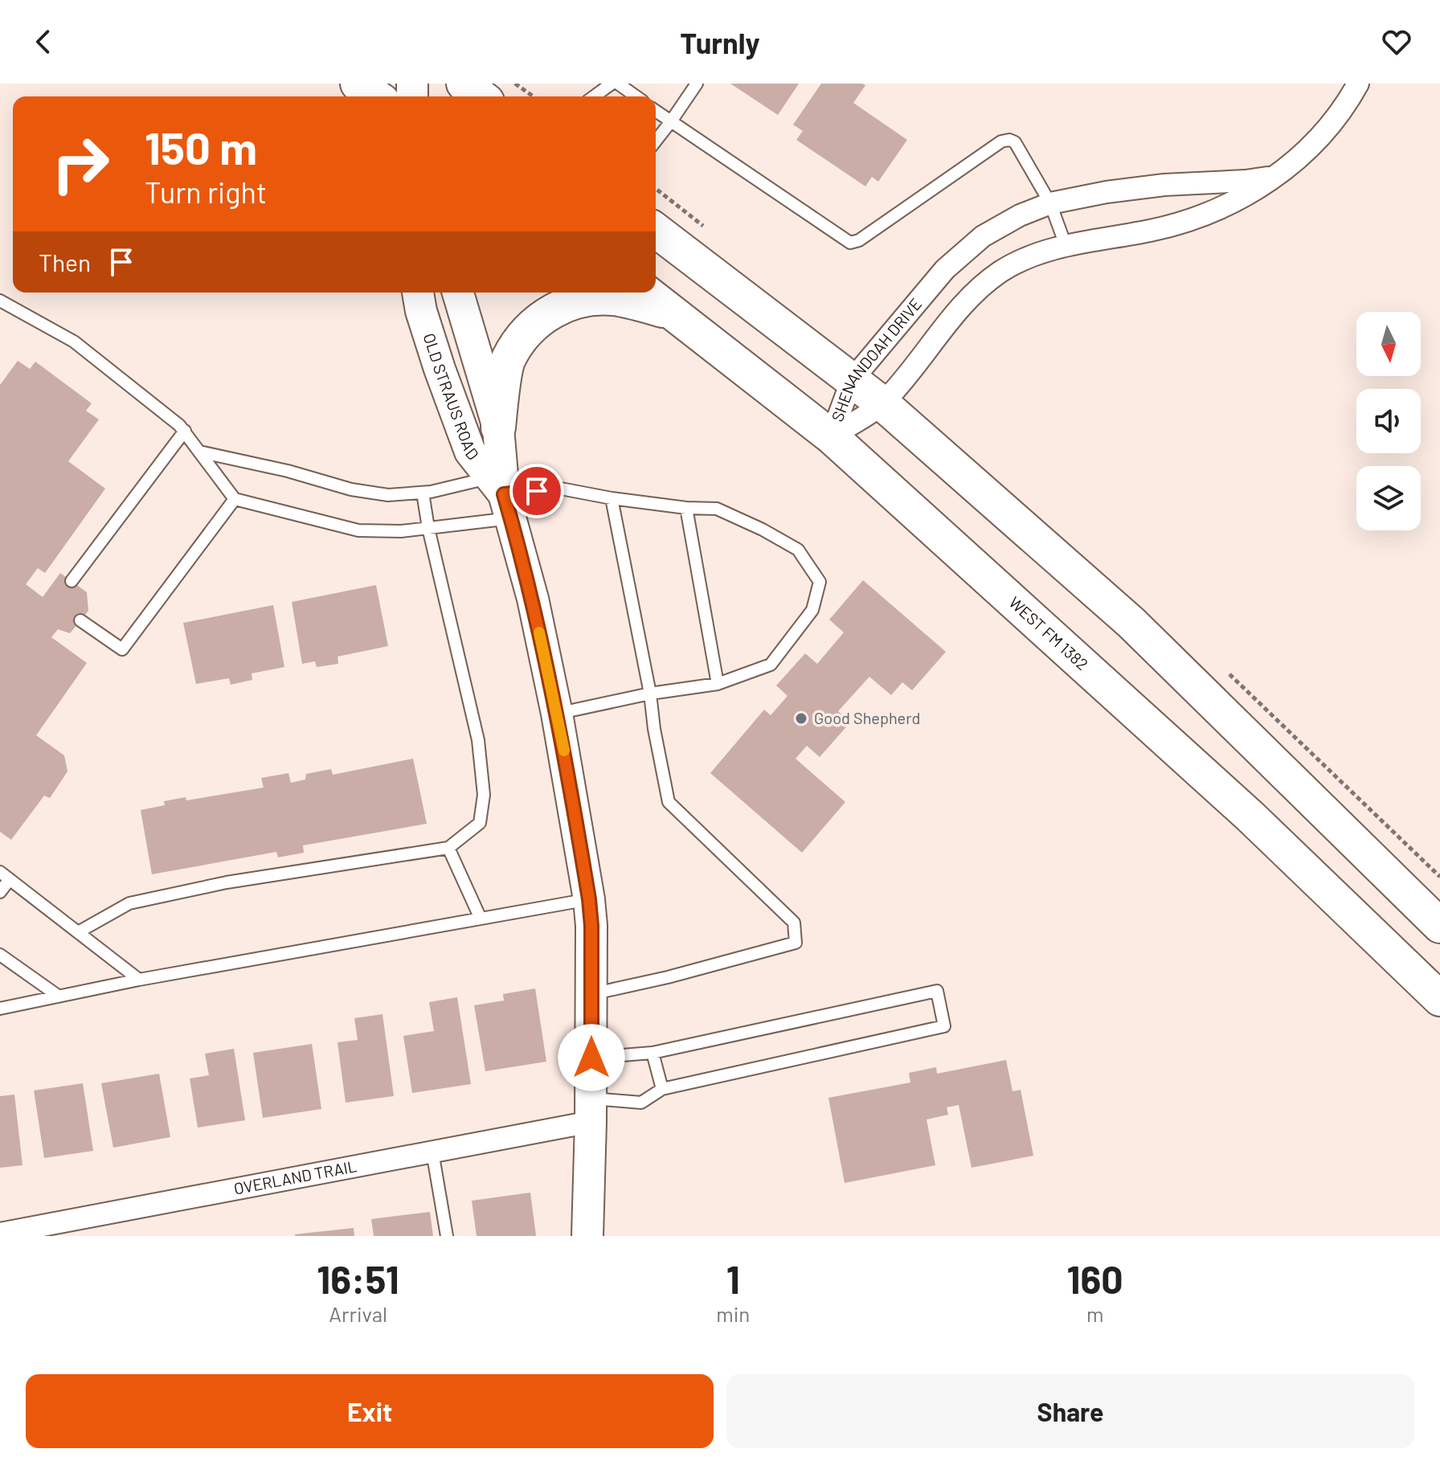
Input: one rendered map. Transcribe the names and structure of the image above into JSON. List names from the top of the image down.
{
  "streets": {
    "main road": ["WEST FM 1382"],
    "street": ["SHENANDOAH DRIVE", "OLD STRAUS ROAD", "OVERLAND TRAIL"]
  },
  "crossings": [
    ["SHENANDOAH DRIVE", "WEST FM 1382"],
    ["OLD STRAUS ROAD", "OVERLAND TRAIL"]
  ],
  "places": ["Good Shepherd"],
  "north": "bottom",
  "page": {
    "header": "Turnly",
    "turn": ["150 m", "Turn right"],
    "then": "Then",
    "eta": [
      "16:51",
      "Arrival",
      "1",
      "min",
      "160",
      "m"
    ],
    "buttons": ["Exit", "Share"]
  }
}
